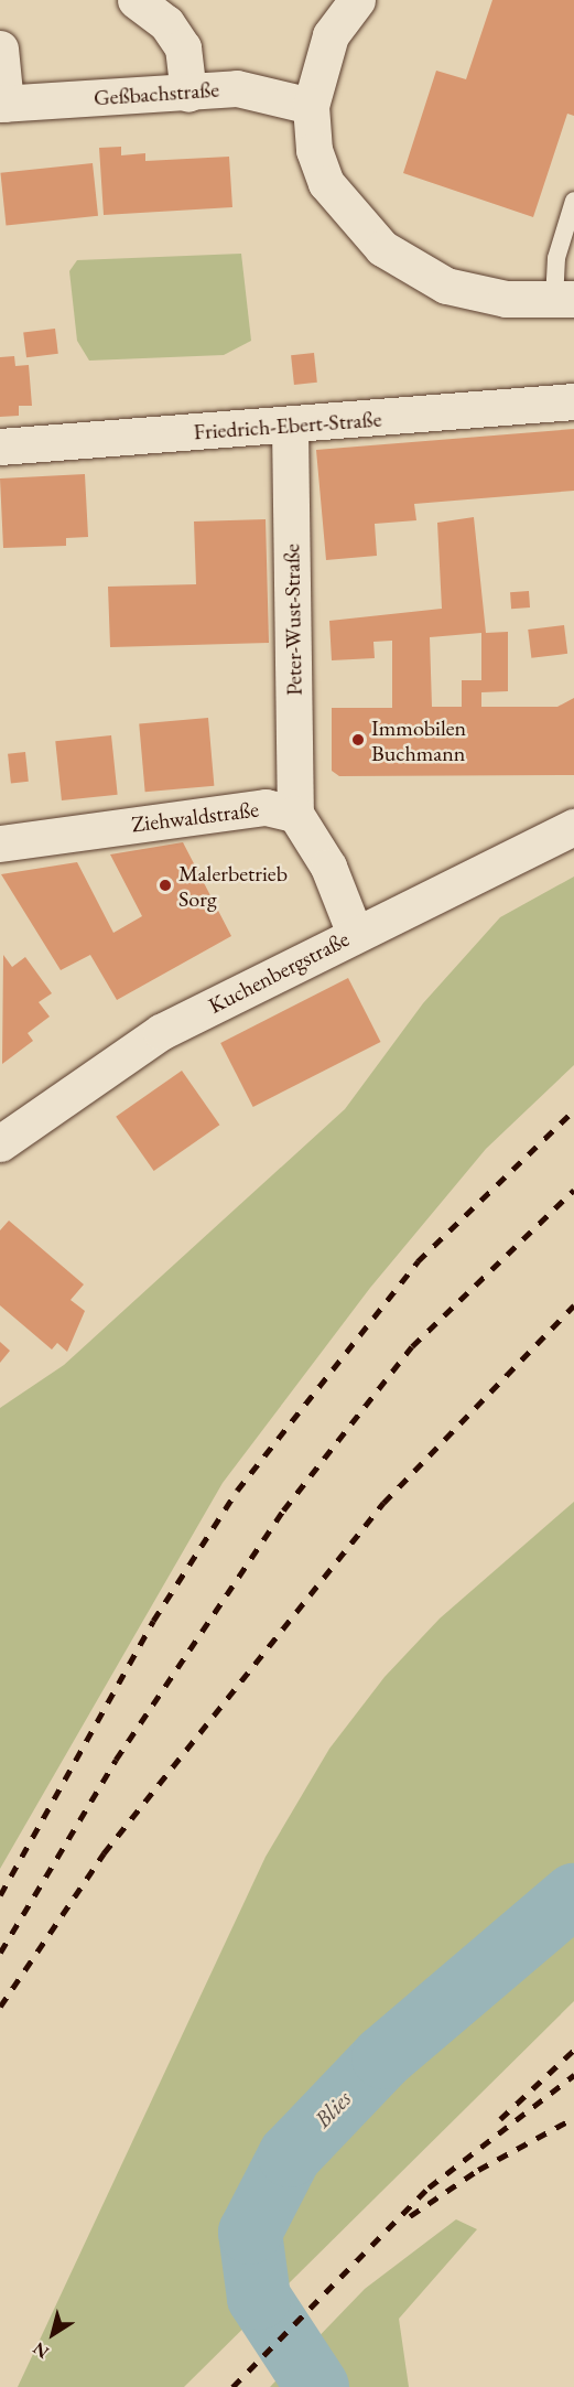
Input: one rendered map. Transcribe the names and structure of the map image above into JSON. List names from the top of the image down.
{
  "streets": {
    "street": [
      "Geßbachstraße",
      "Friedrich-Ebert-Straße",
      "Peter-Wust-Straße",
      "Ziehwaldstraße",
      "Kuchenbergstraße"
    ]
  },
  "crossings": [
    ["Friedrich-Ebert-Straße", "Peter-Wust-Straße"],
    ["Peter-Wust-Straße", "Ziehwaldstraße"]
  ],
  "water": ["Blies"],
  "places": ["Immobilen Buchmann", "Malerbetrieb Sorg"],
  "north": "bottom left"
}
